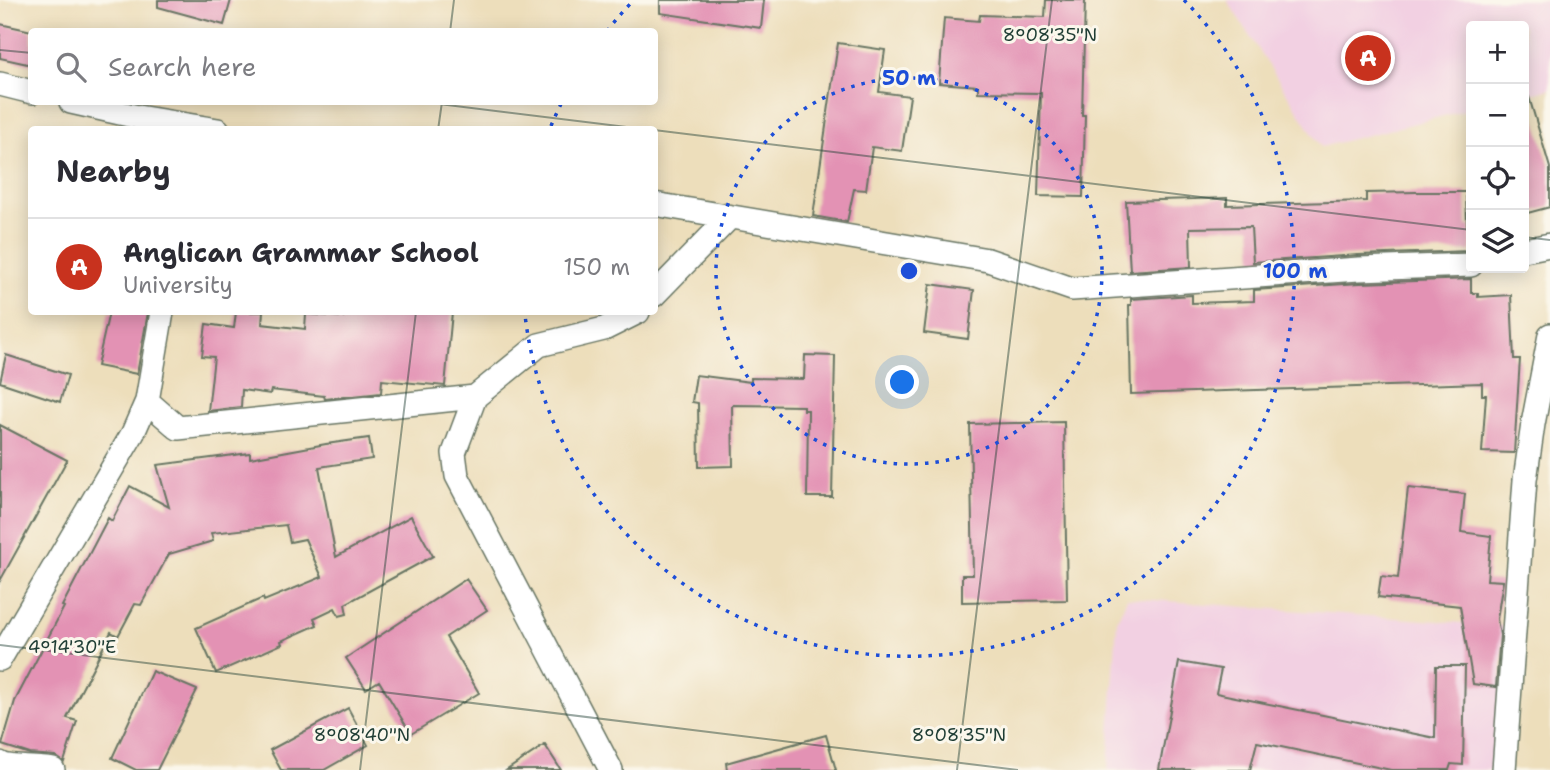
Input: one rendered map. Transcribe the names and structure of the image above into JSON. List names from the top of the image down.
{
  "page": {
    "map_buttons": ["+", "−"],
    "search": "Search here",
    "pins": "A",
    "heading": "Nearby",
    "list": [
      {
        "mark": "A",
        "name": "Anglican Grammar School",
        "note": "University",
        "value": "150 m"
      }
    ]
  },
  "coordinates": ["8°08'35\"N", "4°14'30\"E", "8°08'40\"N"],
  "rings": ["50 m", "100 m"]
}
